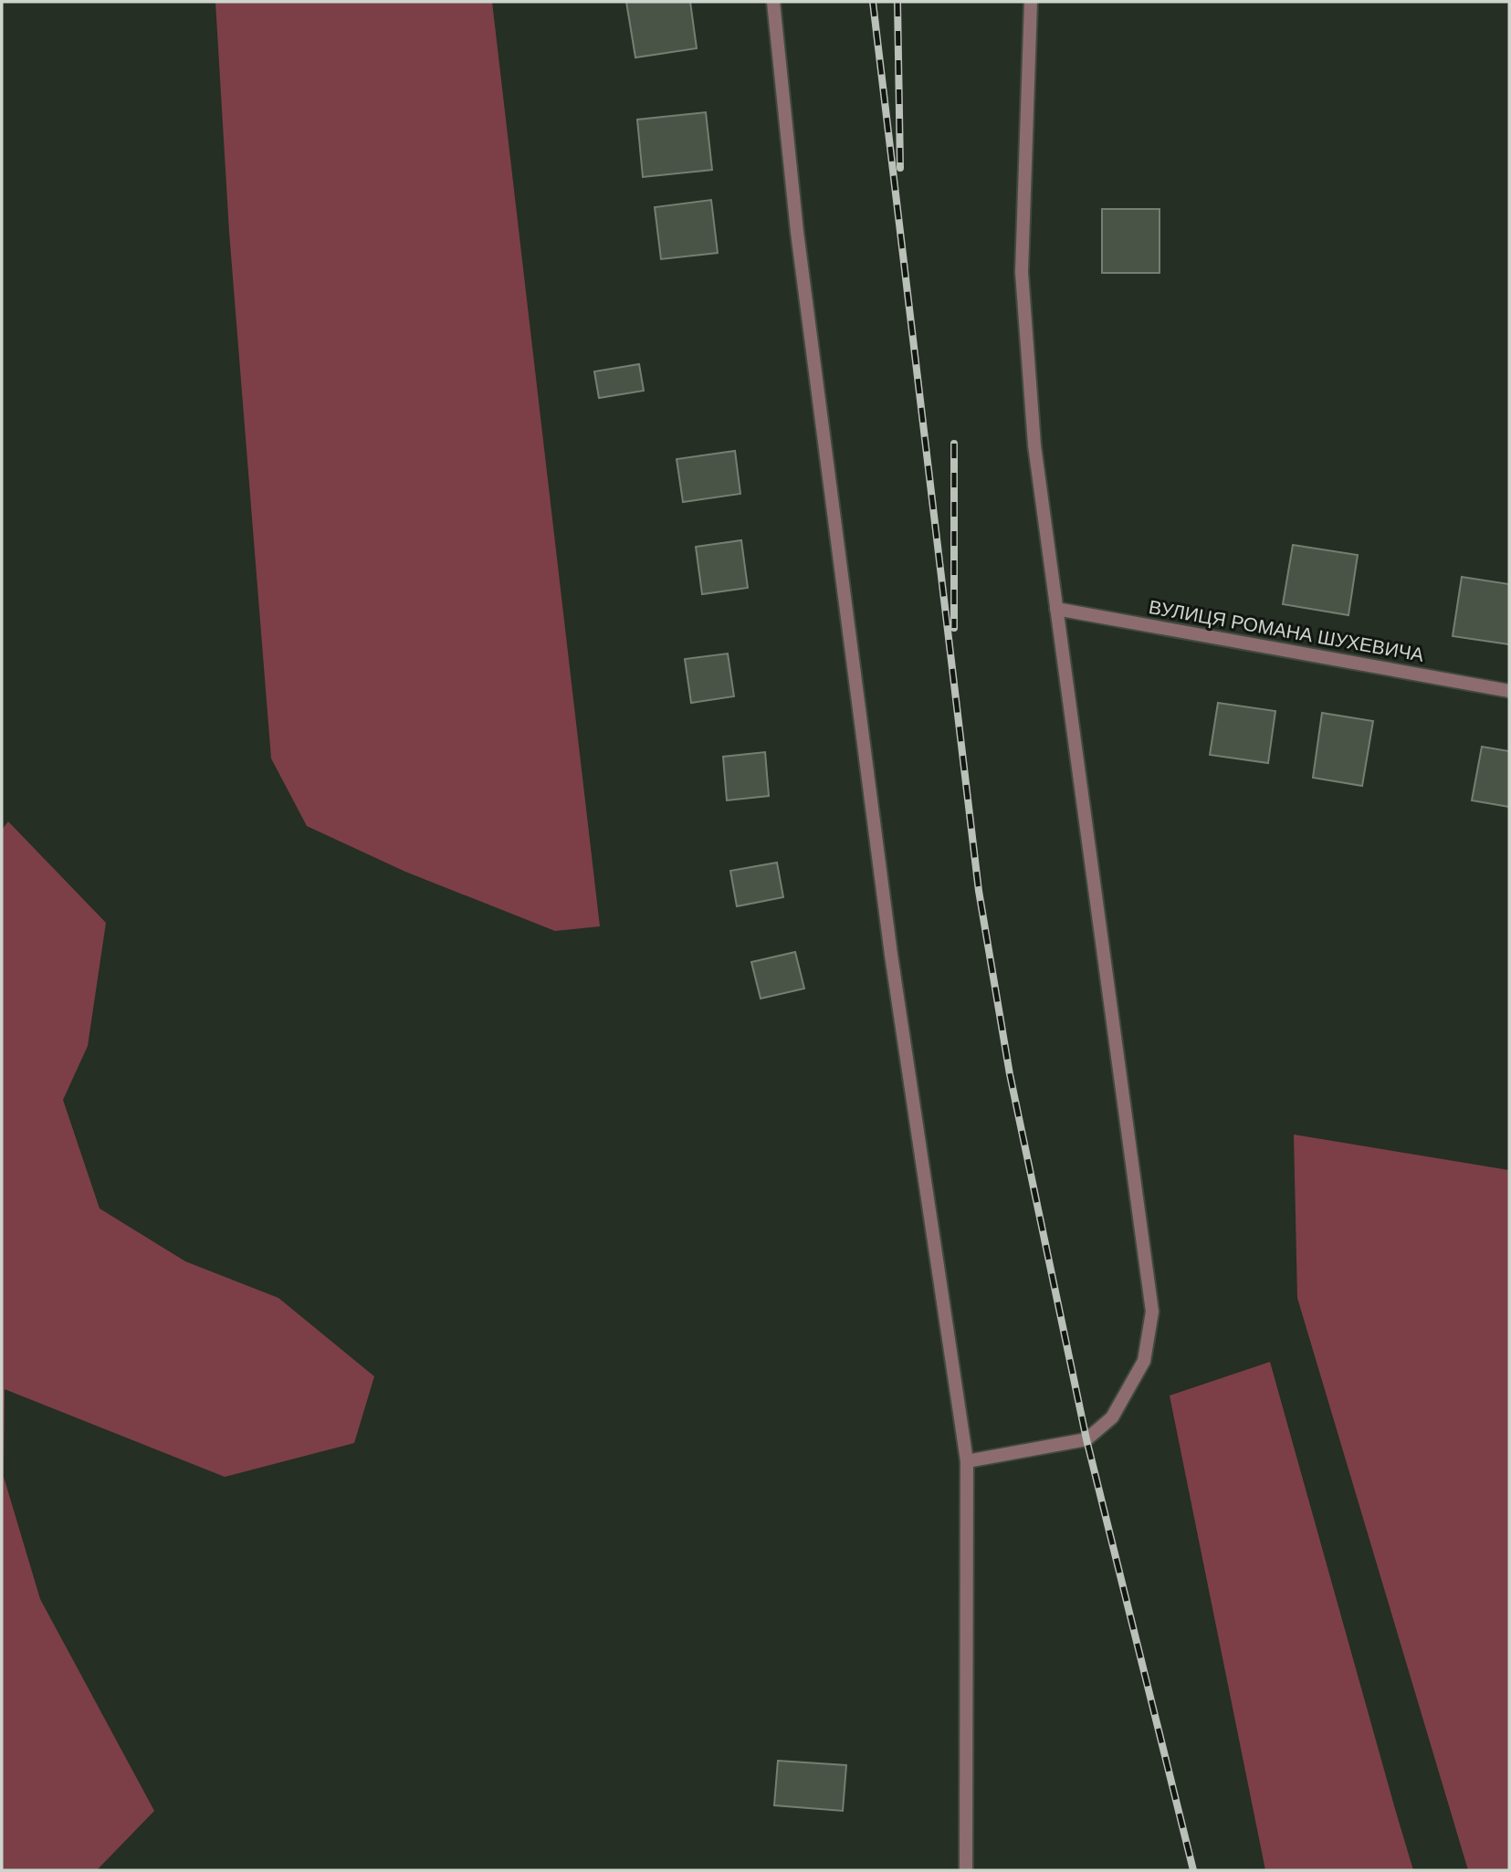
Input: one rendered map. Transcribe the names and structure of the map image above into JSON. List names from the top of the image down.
{
  "streets": {
    "street": ["ВУЛИЦЯ РОМАНА ШУХЕВИЧА"]
  }
}
